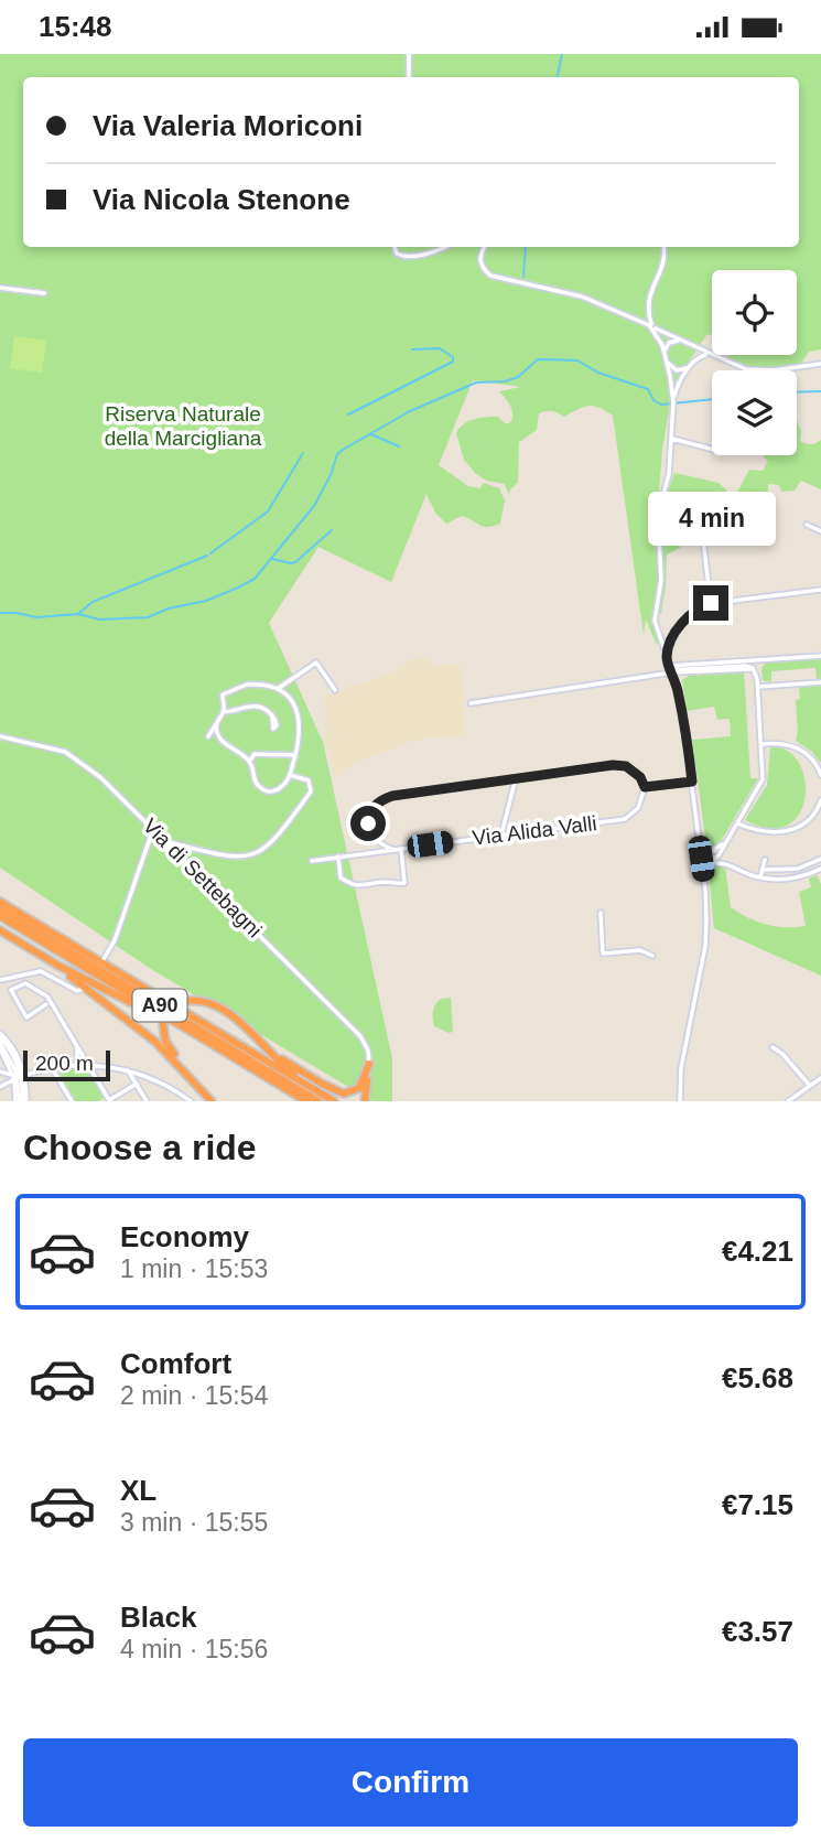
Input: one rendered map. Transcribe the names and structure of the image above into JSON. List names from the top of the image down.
{
  "streets": {
    "highway": ["A90"],
    "street": ["Via Alida Valli", "Via di Settebagni"]
  },
  "parks": ["Riserva Naturale della Marcigliana"],
  "scale_bar": "200 m",
  "page": {
    "status": "15:48",
    "banner": ["Via Valeria Moriconi", "Via Nicola Stenone"],
    "bubble": "4 min",
    "scale": "200 m",
    "heading": "Choose a ride",
    "list": [
      {
        "name": "Economy",
        "note": "1 min · 15:53",
        "value": "€4.21"
      },
      {
        "name": "Comfort",
        "note": "2 min · 15:54",
        "value": "€5.68"
      },
      {
        "name": "XL",
        "note": "3 min · 15:55",
        "value": "€7.15"
      },
      {
        "name": "Black",
        "note": "4 min · 15:56",
        "value": "€3.57"
      }
    ],
    "buttons": "Confirm"
  }
}
